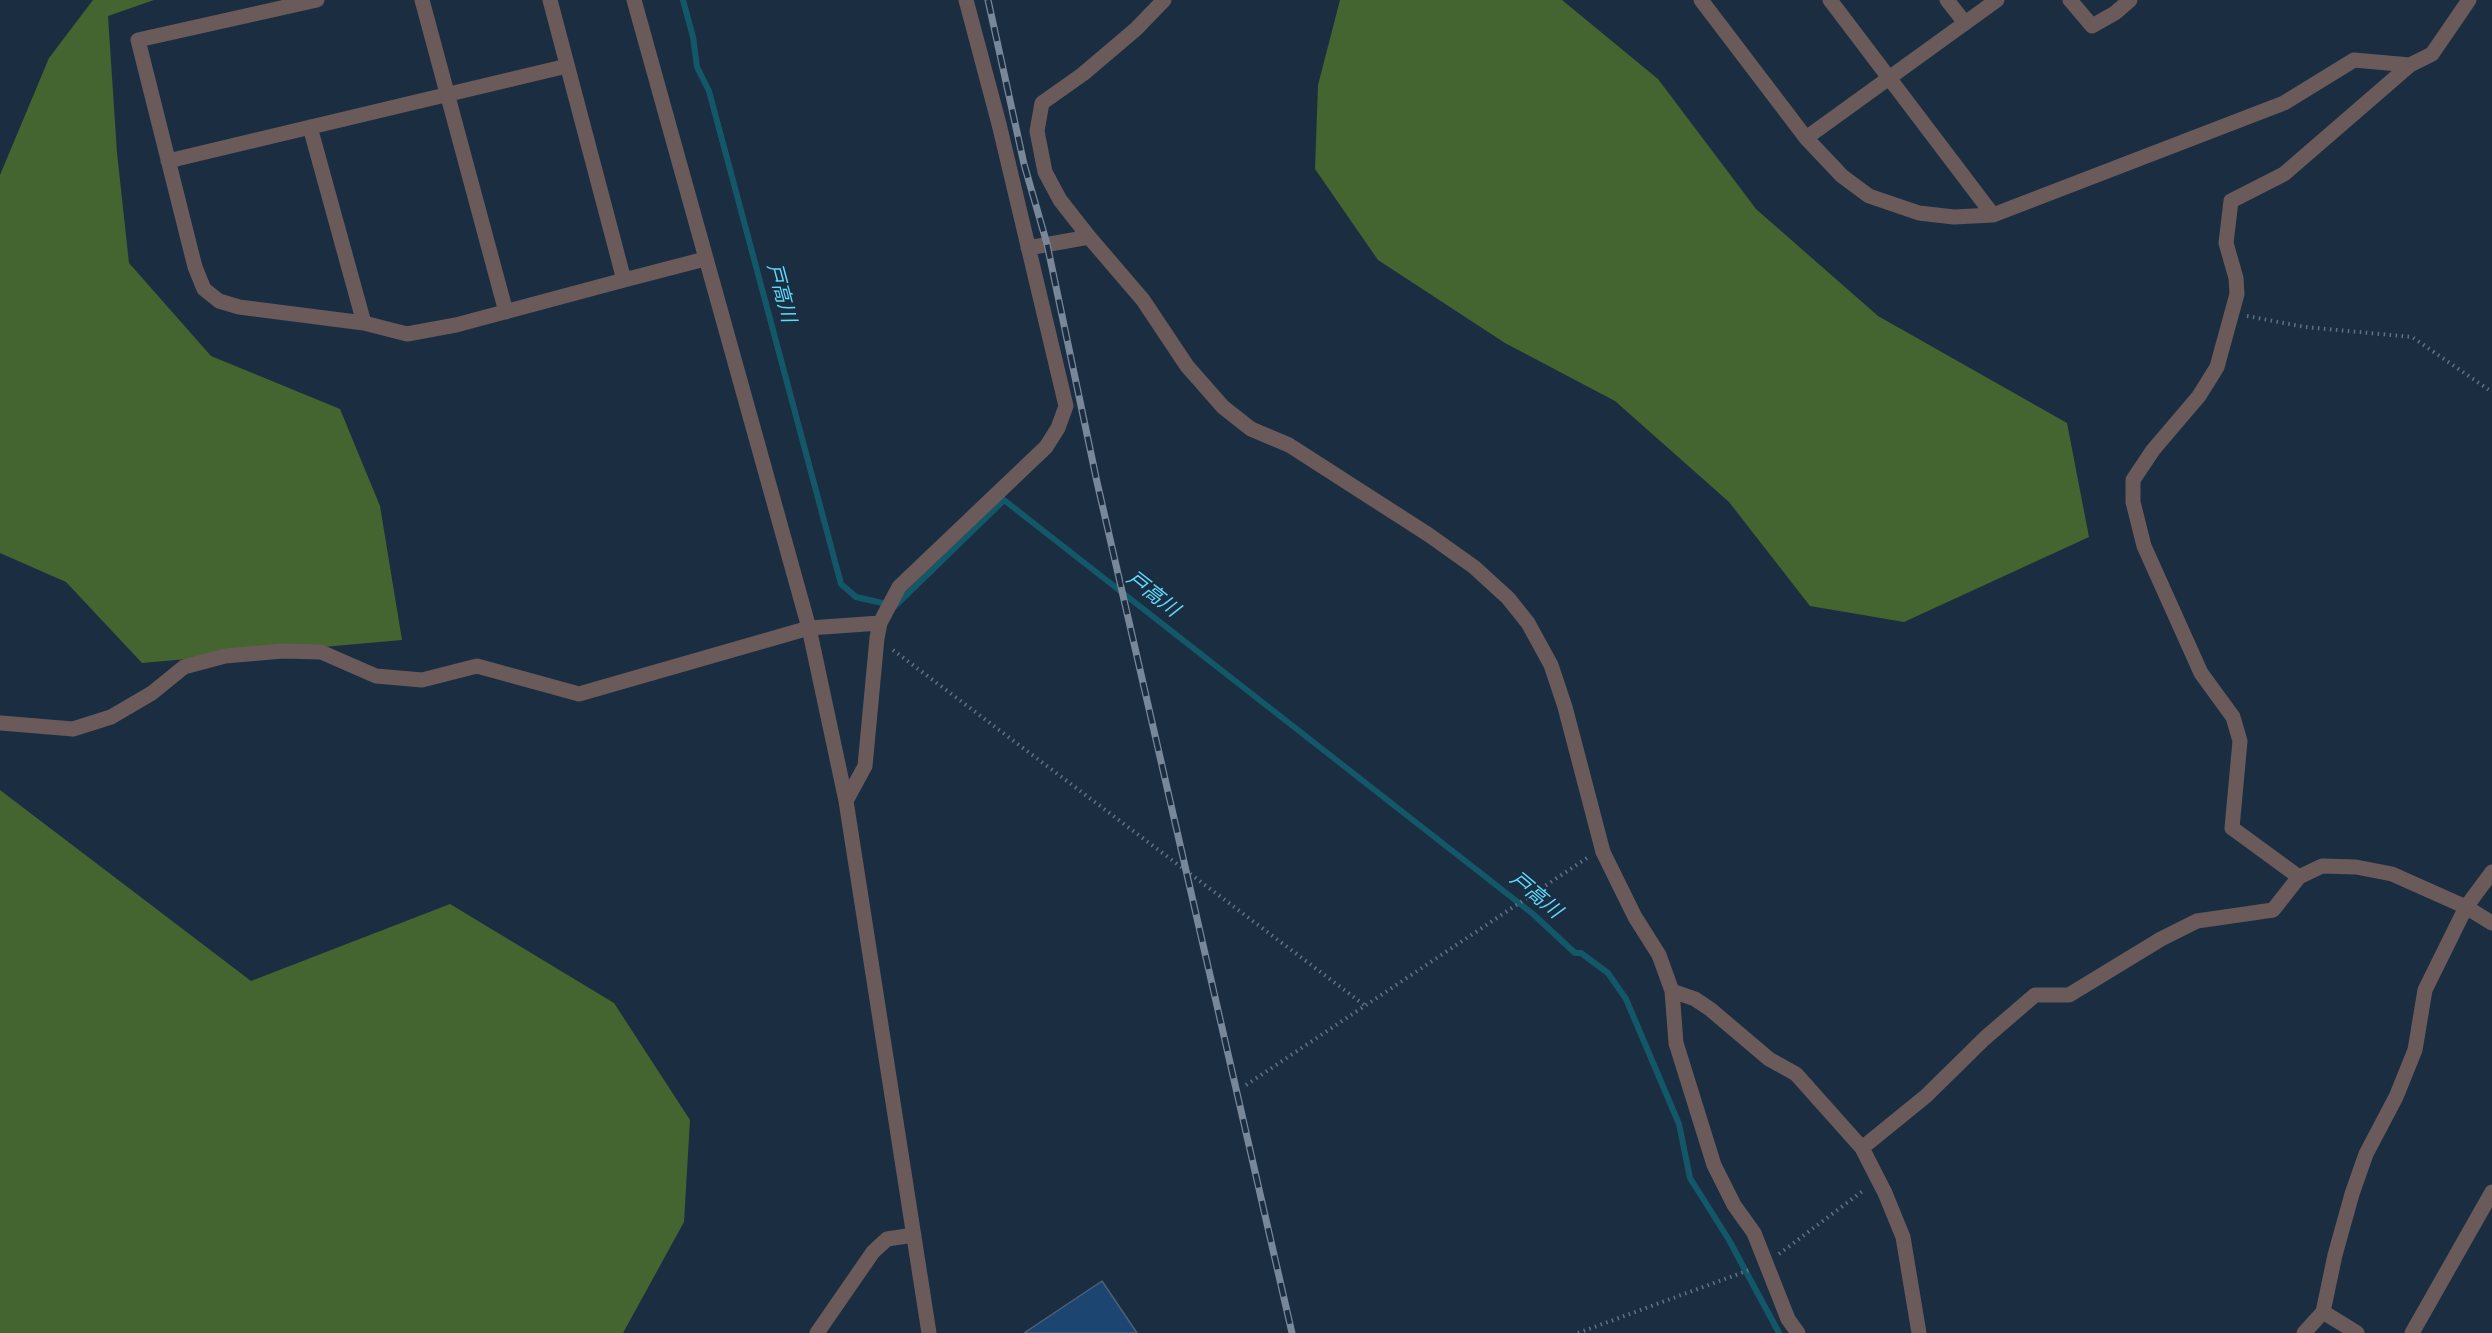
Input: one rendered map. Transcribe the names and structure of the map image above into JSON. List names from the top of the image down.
{
  "water": ["戸高川"]
}
